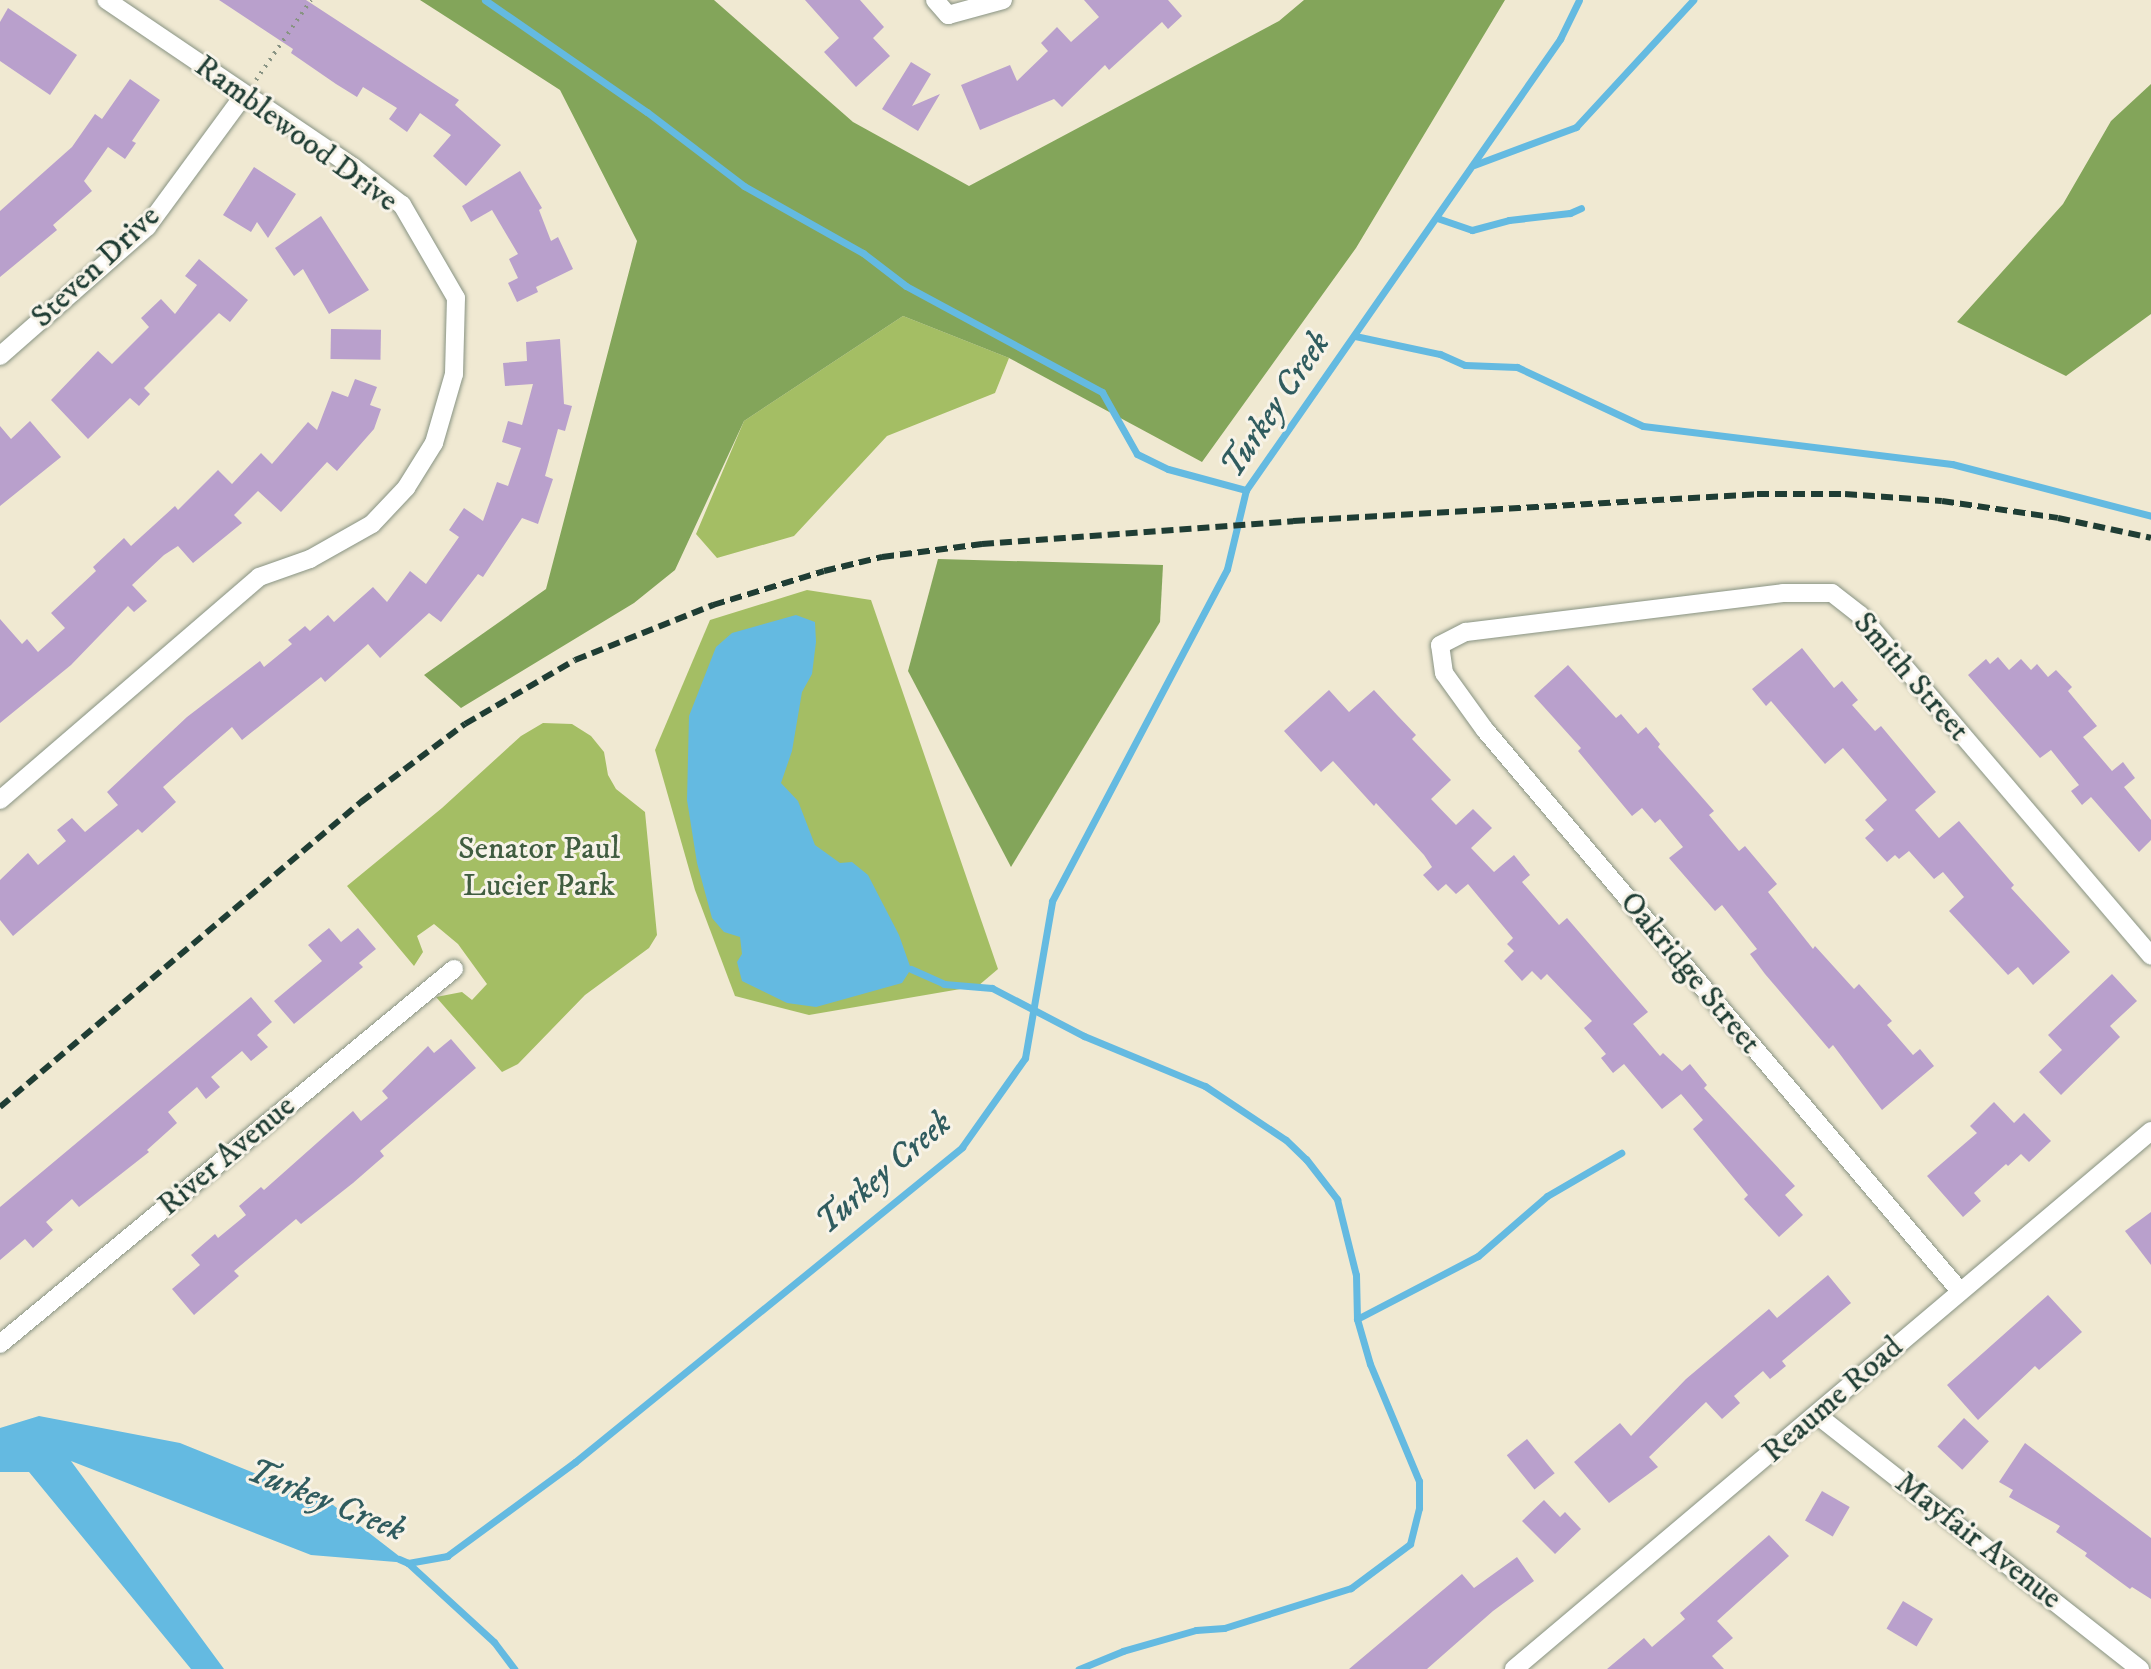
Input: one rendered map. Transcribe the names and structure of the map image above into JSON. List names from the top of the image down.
{
  "streets": {
    "street": [
      "Ramblewood Drive",
      "Steven Drive",
      "Smith Street",
      "Oakridge Street",
      "River Avenue",
      "Reaume Road",
      "Mayfair Avenue"
    ]
  },
  "crossings": [
    ["Ramblewood Drive", "Steven Drive"],
    ["Smith Street", "Oakridge Street"],
    ["Oakridge Street", "Reaume Road"],
    ["Reaume Road", "Mayfair Avenue"]
  ],
  "water": ["Turkey Creek"],
  "parks": ["Senator Paul Lucier Park"]
}
